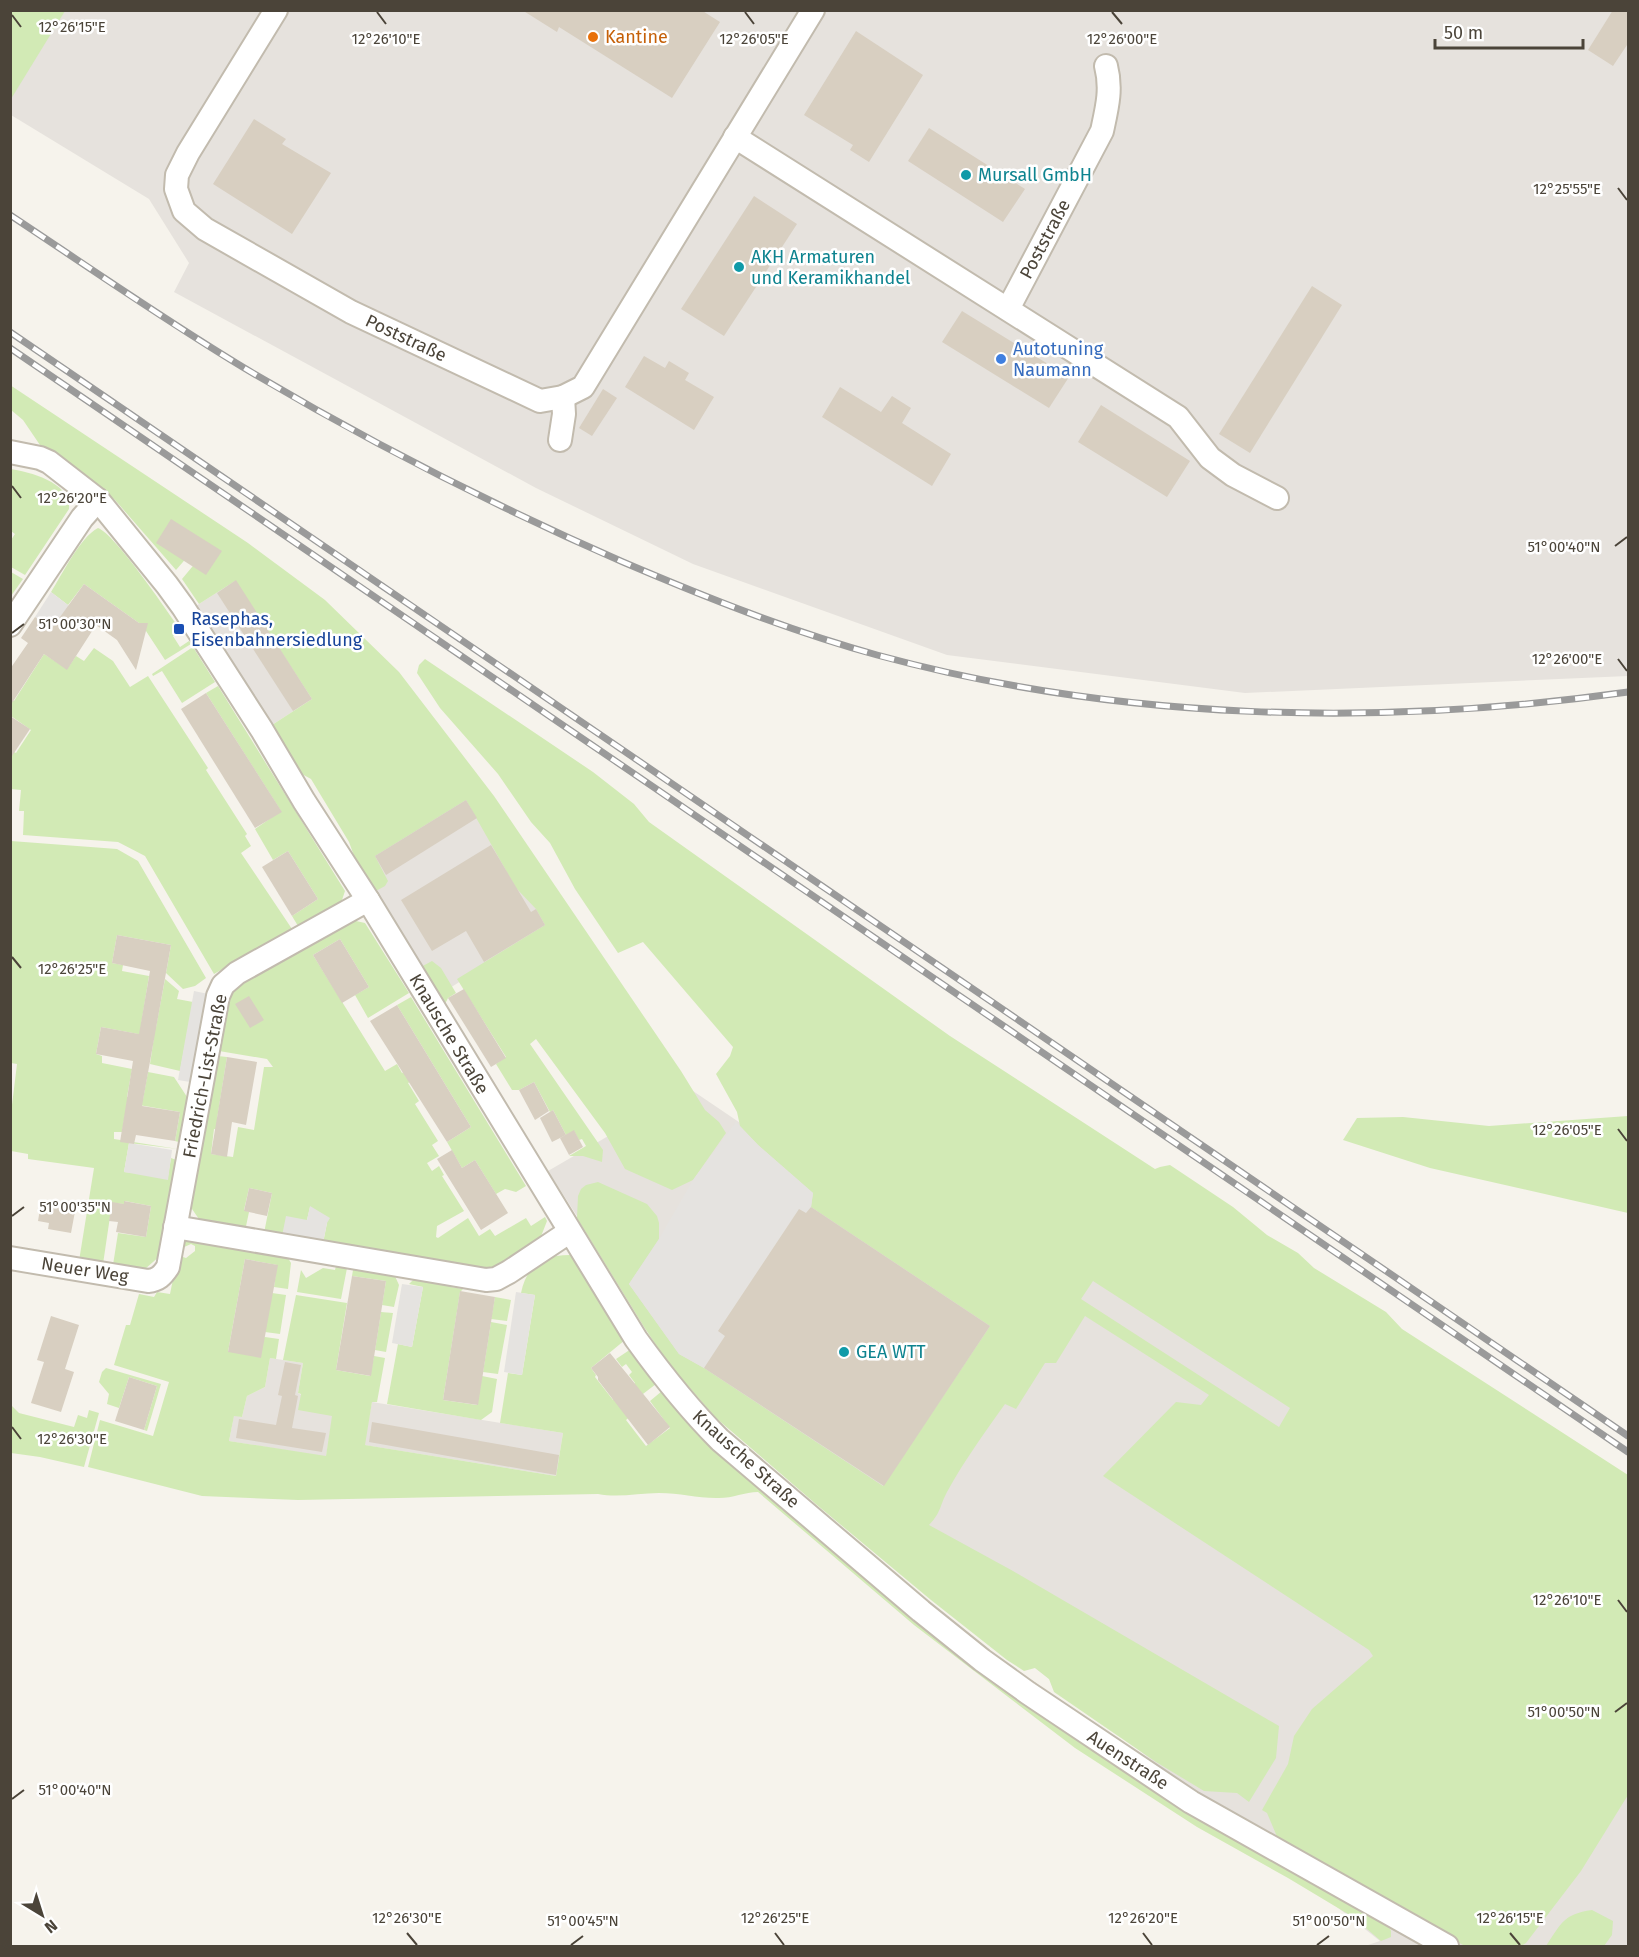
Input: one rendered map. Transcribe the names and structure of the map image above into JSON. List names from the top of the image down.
{
  "streets": {
    "street": [
      "Poststraße",
      "Knausche Straße",
      "Friedrich-List-Straße",
      "Neuer Weg",
      "Auenstraße"
    ]
  },
  "crossings": [
    ["Knausche Straße", "Friedrich-List-Straße"],
    ["Knausche Straße", "Auenstraße"],
    ["Friedrich-List-Straße", "Neuer Weg"]
  ],
  "places": {
    "other": [
      "Kantine",
      "Mursall GmbH",
      "AKH Armaturen und Keramikhandel",
      "Autotuning Naumann",
      "GEA WTT"
    ],
    "transit": ["Rasephas, Eisenbahnersiedlung"]
  },
  "scale_bar": "50 m",
  "north": "bottom right",
  "coordinates": [
    "12°26'15\"E",
    "12°26'05\"E",
    "12°26'10\"E",
    "12°26'00\"E",
    "12°25'55\"E",
    "12°26'20\"E",
    "51°00'40\"N",
    "51°00'30\"N",
    "12°26'25\"E",
    "51°00'35\"N",
    "12°26'30\"E",
    "51°00'50\"N",
    "51°00'45\"N"
  ]
}
